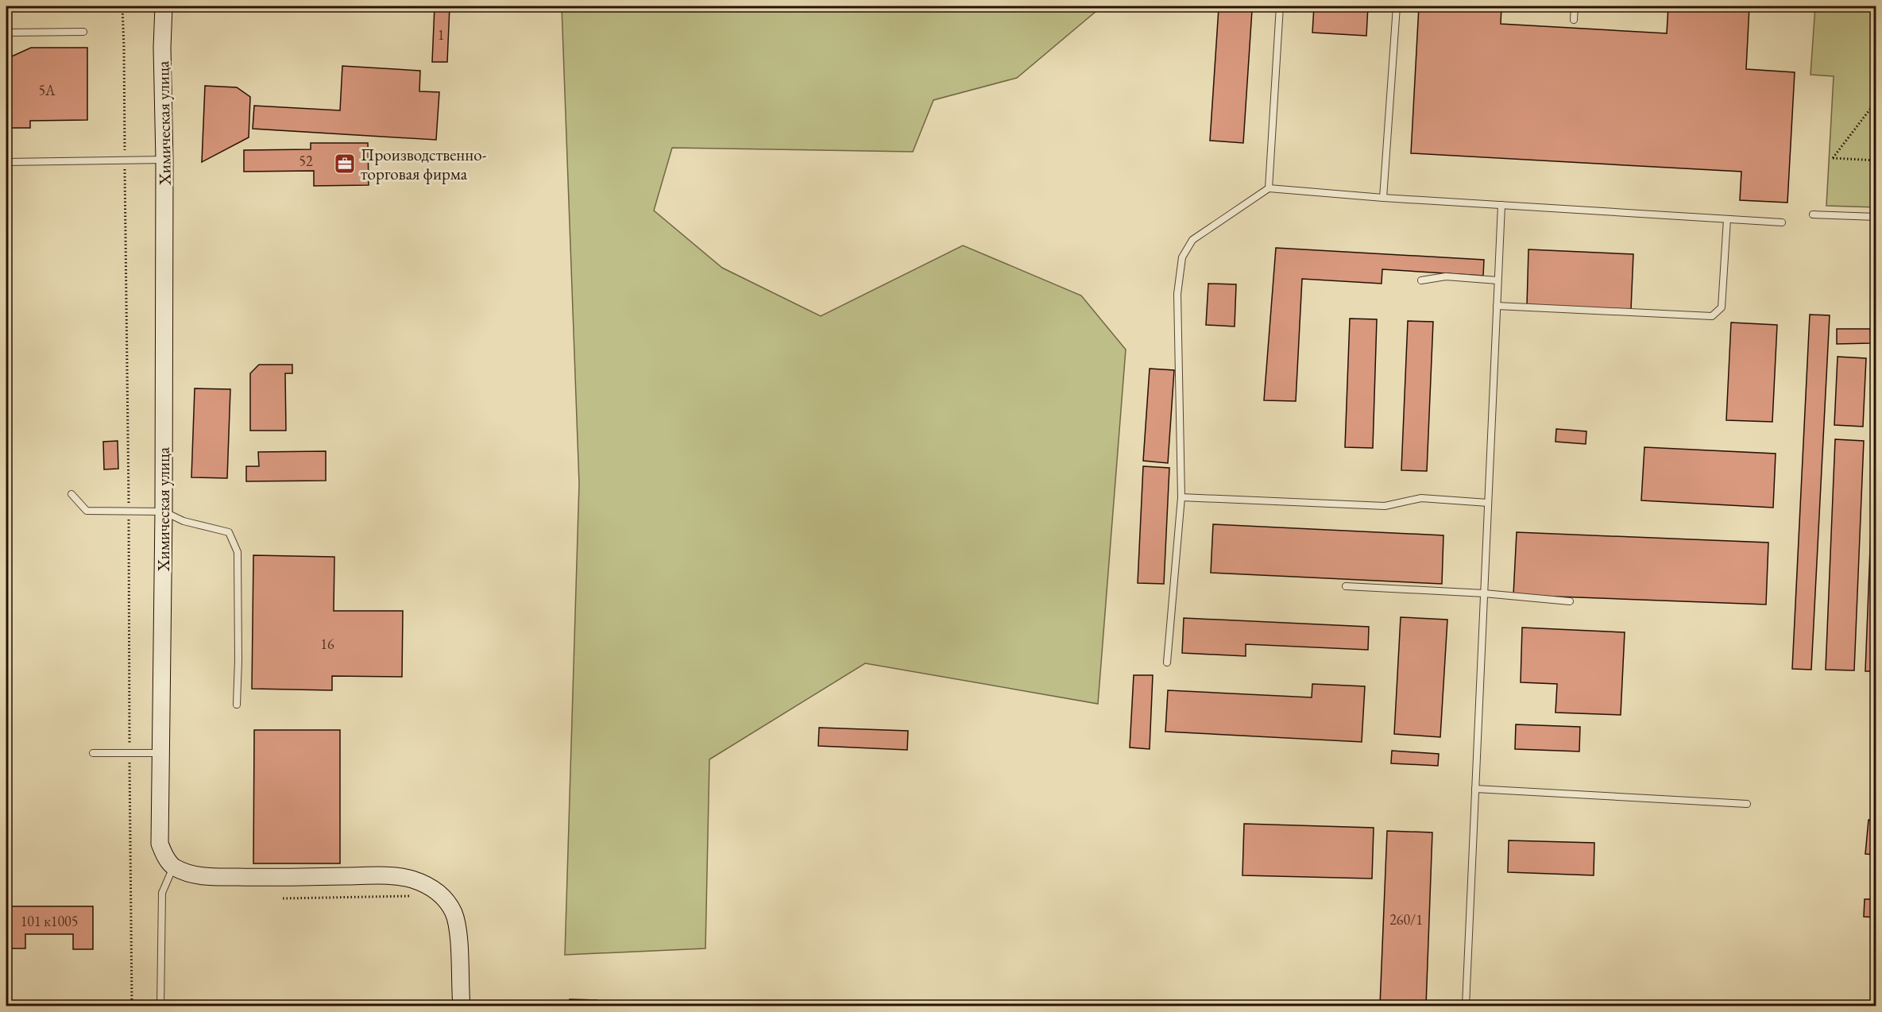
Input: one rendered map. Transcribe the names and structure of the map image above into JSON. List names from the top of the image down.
{
  "streets": {
    "main road": ["Химическая улица"]
  },
  "places": {
    "office": ["Производственно- торговая фирма"]
  },
  "house_numbers": [
    "1",
    "5А",
    "52",
    "16",
    "260/1",
    "101 к1005"
  ]
}
